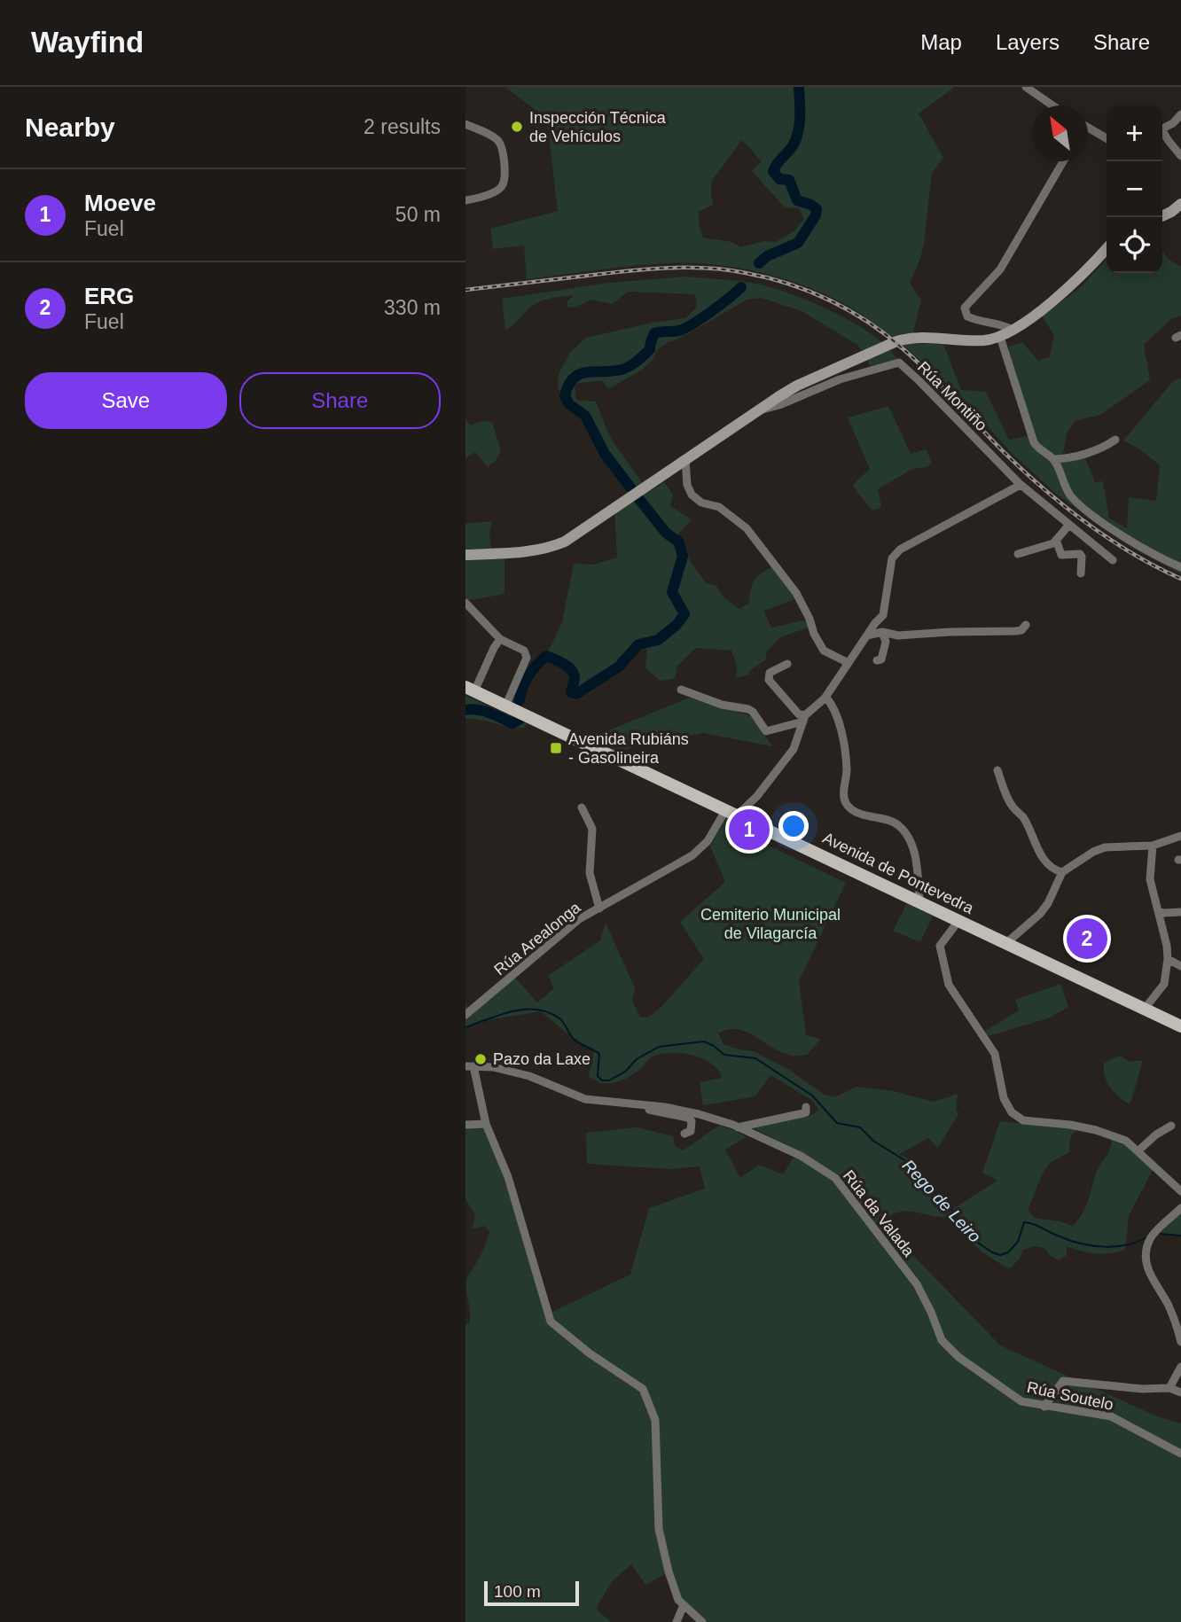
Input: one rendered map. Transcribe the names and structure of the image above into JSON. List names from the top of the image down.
{
  "streets": {
    "main road": ["Avenida de Pontevedra"],
    "street": [
      "Rúa Montiño",
      "Rúa Arealonga",
      "Rúa da Valada",
      "Rúa Soutelo"
    ]
  },
  "crossings": [
    ["Avenida de Pontevedra", "Rúa Arealonga"],
    ["Rúa da Valada", "Rúa Soutelo"]
  ],
  "water": ["Rego de Leiro"],
  "parks": ["Cemiterio Municipal de Vilagarcía"],
  "places": {
    "other": ["Inspección Técnica de Vehículos", "Pazo da Laxe"],
    "transit": ["Avenida Rubiáns - Gasolineira"]
  },
  "scale_bar": "100 m",
  "north": "top left",
  "page": {
    "header": "Wayfind",
    "nav": ["Map", "Layers", "Share"],
    "heading": ["Nearby", "2 results"],
    "map_buttons": ["+", "−"],
    "list": [
      {
        "mark": "1",
        "name": "Moeve",
        "note": "Fuel",
        "value": "50 m"
      },
      {
        "mark": "2",
        "name": "ERG",
        "note": "Fuel",
        "value": "330 m"
      }
    ],
    "buttons": ["Save", "Share"],
    "pins": ["1", "2"],
    "scale": "100 m"
  }
}
